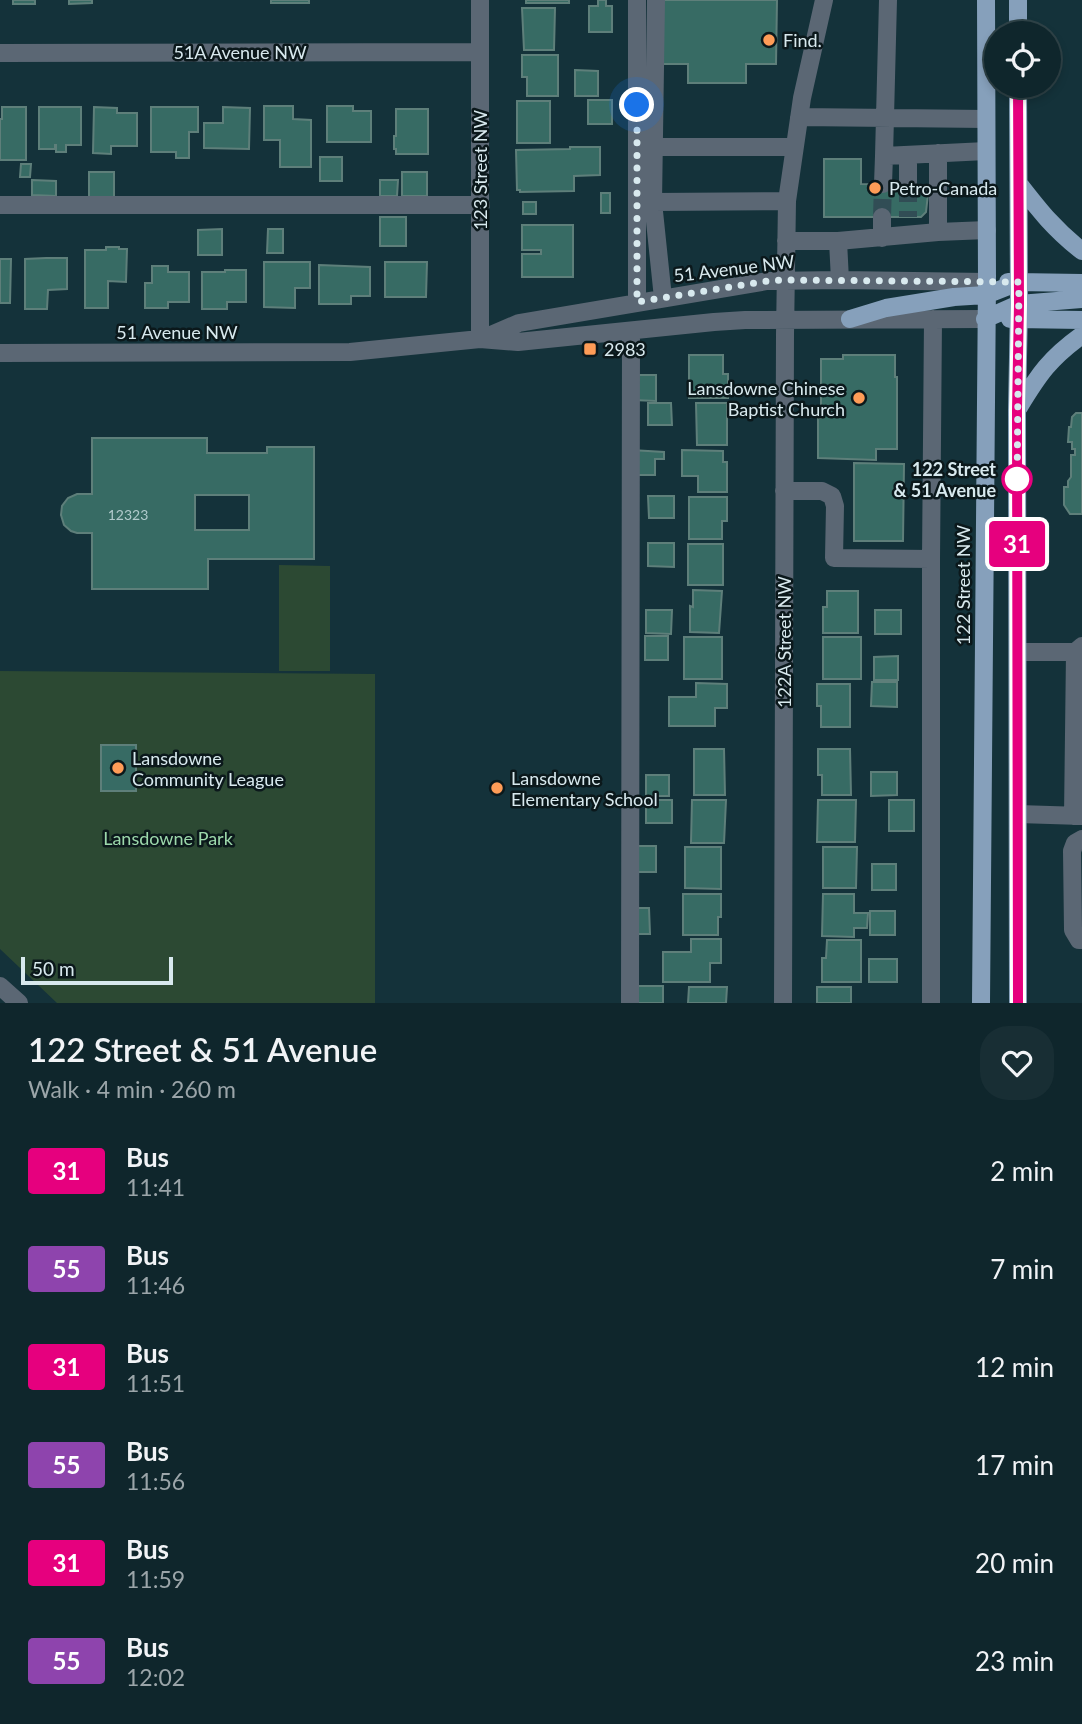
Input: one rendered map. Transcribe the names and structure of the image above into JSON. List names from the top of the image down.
{
  "streets": {
    "main road": ["51 Avenue NW", "122 Street NW"],
    "street": ["51A Avenue NW", "123 Street NW", "122A Street NW"]
  },
  "crossings": [
    ["51A Avenue NW", "123 Street NW"],
    ["123 Street NW", "51 Avenue NW"],
    ["51 Avenue NW", "122 Street NW"],
    ["51 Avenue NW", "122A Street NW"]
  ],
  "parks": ["Lansdowne Park"],
  "places": {
    "other": [
      "Find.",
      "Petro-Canada",
      "Lansdowne Chinese Baptist Church",
      "122 Street & 51 Avenue",
      "Lansdowne Community League",
      "Lansdowne Elementary School"
    ],
    "transit": ["2983"]
  },
  "lines": ["bus line 31"],
  "house_numbers": ["12323"],
  "scale_bar": "50 m",
  "page": {
    "on_map": "31",
    "scale": "50 m",
    "heading": ["122 Street & 51 Avenue", "Walk · 4 min · 260 m"],
    "list": [
      {
        "mark": "31",
        "name": "Bus",
        "note": "11:41",
        "value": "2 min"
      },
      {
        "mark": "55",
        "name": "Bus",
        "note": "11:46",
        "value": "7 min"
      },
      {
        "mark": "31",
        "name": "Bus",
        "note": "11:51",
        "value": "12 min"
      },
      {
        "mark": "55",
        "name": "Bus",
        "note": "11:56",
        "value": "17 min"
      },
      {
        "mark": "31",
        "name": "Bus",
        "note": "11:59",
        "value": "20 min"
      },
      {
        "mark": "55",
        "name": "Bus",
        "note": "12:02",
        "value": "23 min"
      }
    ]
  }
}
